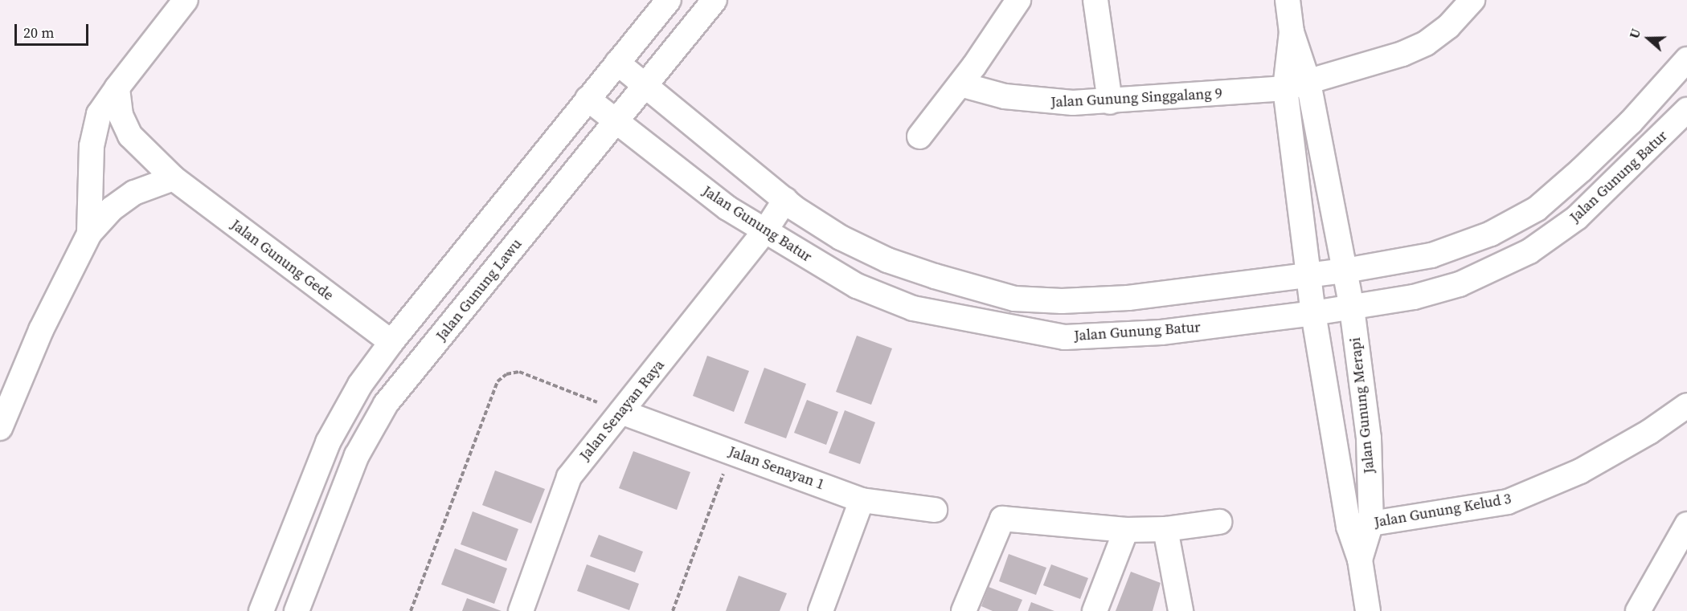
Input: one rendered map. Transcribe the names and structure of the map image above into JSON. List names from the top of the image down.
{
  "streets": {
    "street": [
      "Jalan Gunung Singgalang 9",
      "Jalan Gunung Batur",
      "Jalan Gunung Gede",
      "Jalan Gunung Lawu",
      "Jalan Gunung Merapi",
      "Jalan Senayan Raya",
      "Jalan Senayan 1",
      "Jalan Gunung Kelud 3"
    ]
  },
  "crossings": [
    ["Jalan Gunung Singgalang 9", "Jalan Gunung Merapi"],
    ["Jalan Gunung Batur", "Jalan Gunung Lawu"],
    ["Jalan Gunung Batur", "Jalan Gunung Merapi"],
    ["Jalan Gunung Batur", "Jalan Senayan Raya"],
    ["Jalan Gunung Merapi", "Jalan Gunung Kelud 3"],
    ["Jalan Senayan Raya", "Jalan Senayan 1"]
  ],
  "scale_bar": "20 m",
  "north": "left"
}
